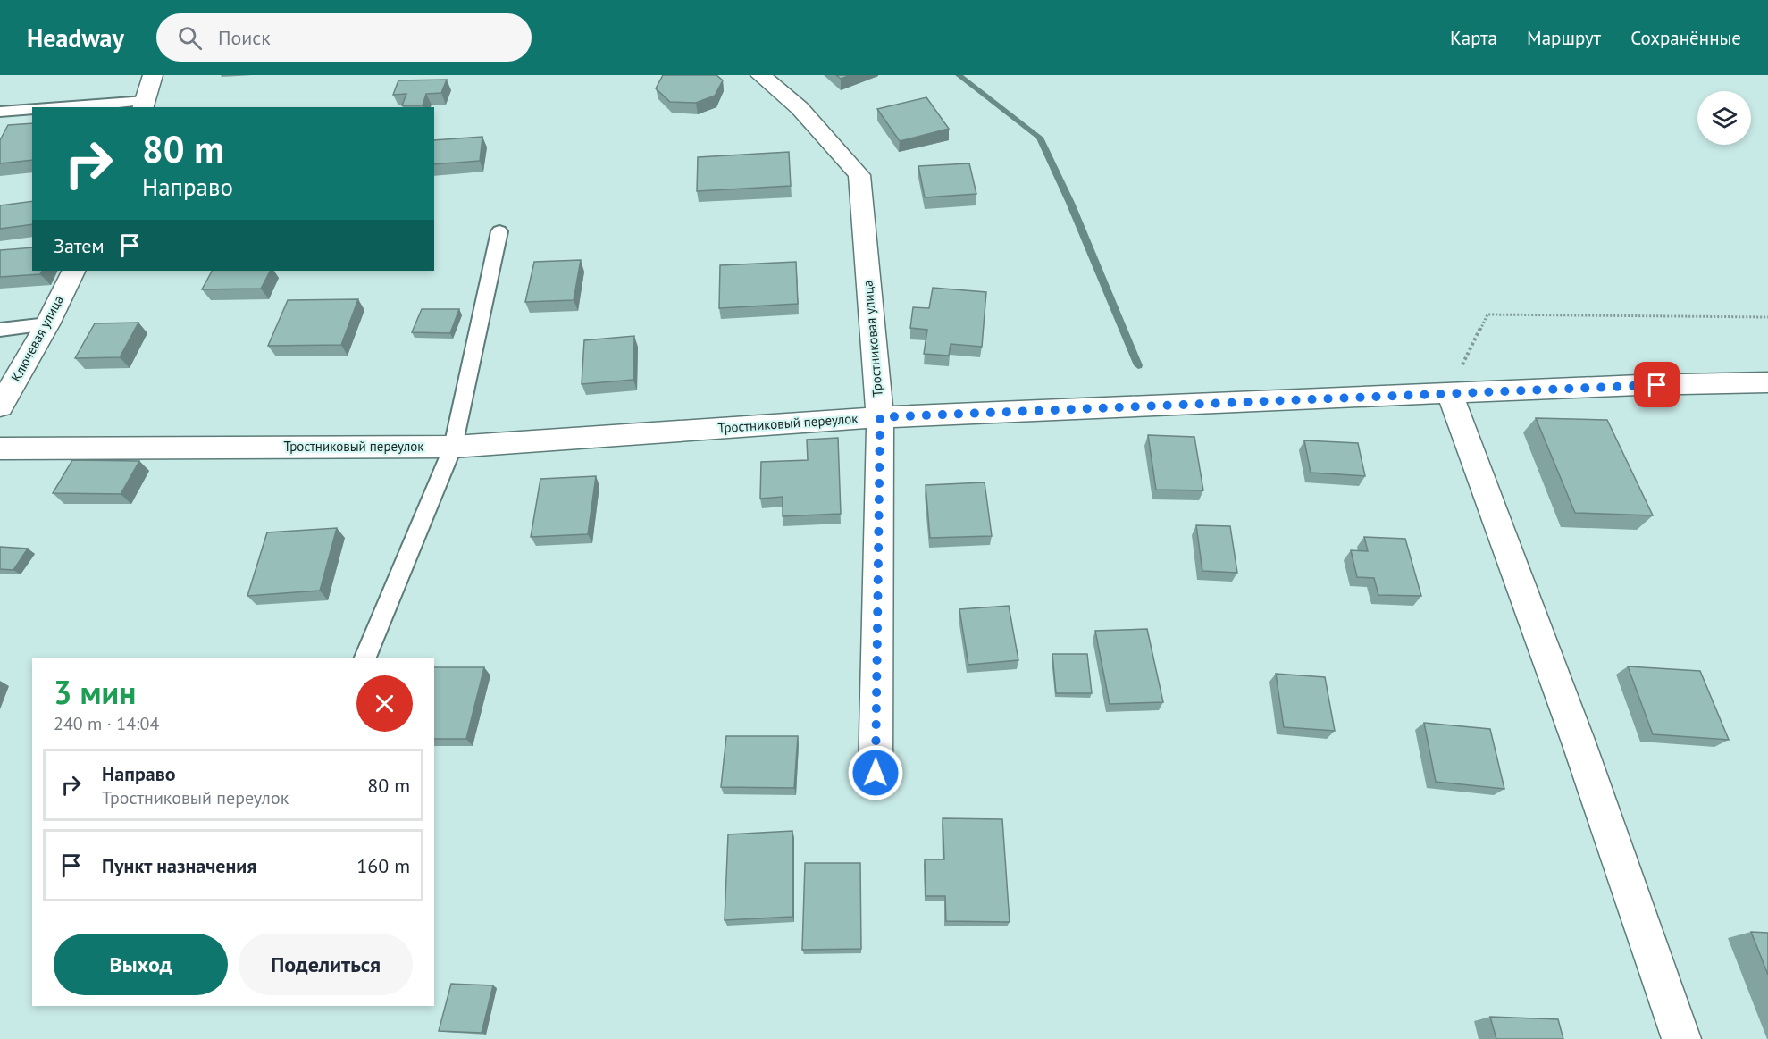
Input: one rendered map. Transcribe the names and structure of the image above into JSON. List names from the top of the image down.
{
  "streets": {
    "street": ["Ключевая улица", "Тростниковая улица", "Тростниковый переулок"]
  },
  "crossings": [
    ["Тростниковая улица", "Тростниковый переулок"]
  ],
  "page": {
    "header": "Headway",
    "search": "Поиск",
    "nav": ["Карта", "Маршрут", "Сохранённые"],
    "turn": ["80 m", "Направо"],
    "then": "Затем",
    "heading": ["3 мин", "240 m · 14:04"],
    "list": [
      {
        "name": "Направо",
        "note": "Тростниковый переулок",
        "value": "80 m"
      },
      {
        "name": "Пункт назначения",
        "value": "160 m"
      }
    ],
    "buttons": ["Выход", "Поделиться"]
  }
}
